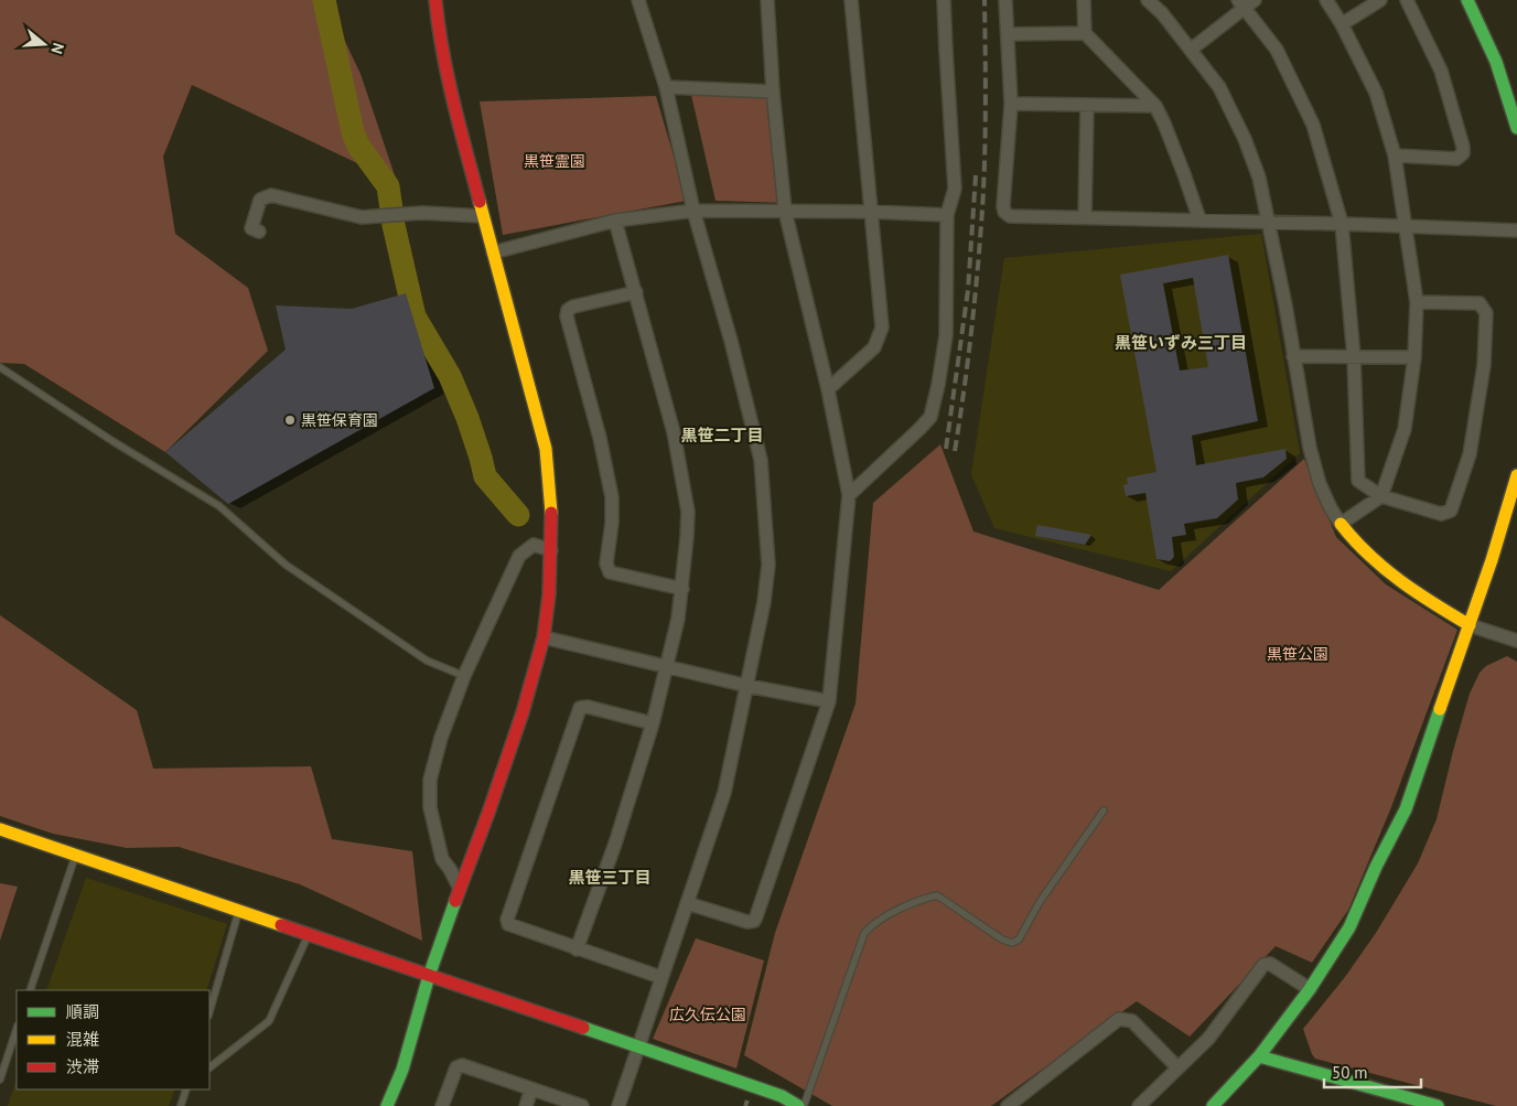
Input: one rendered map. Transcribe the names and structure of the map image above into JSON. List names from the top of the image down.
{
  "districts": ["黒笹いずみ三丁目", "黒笹二丁目", "黒笹三丁目"],
  "parks": ["黒笹霊園", "黒笹公園", "広久伝公園"],
  "places": ["黒笹保育園"],
  "legend": ["順調", "混雑", "渋滞"],
  "scale_bar": "50 m",
  "north": "right"
}
